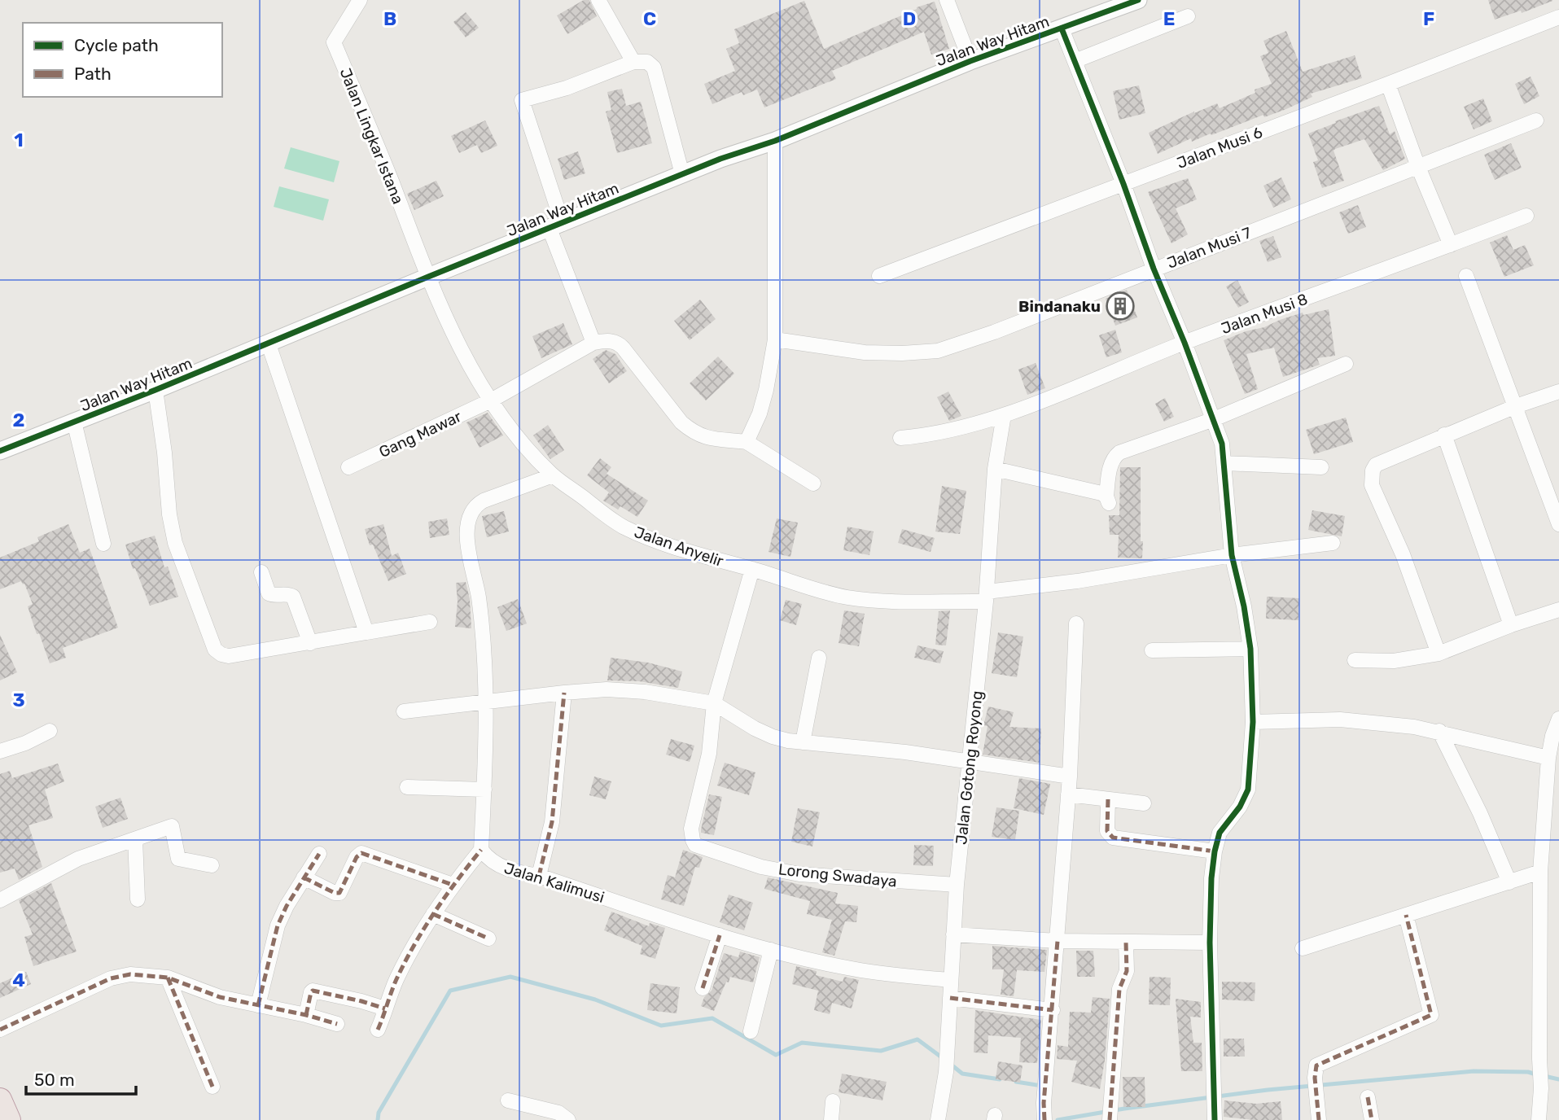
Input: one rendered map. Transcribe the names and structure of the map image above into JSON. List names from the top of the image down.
{
  "streets": {
    "street": [
      "Jalan Way Hitam",
      "Jalan Lingkar Istana",
      "Jalan Musi 6",
      "Jalan Musi 7",
      "Jalan Musi 8",
      "Gang Mawar",
      "Jalan Anyelir",
      "Jalan Gotong Royong",
      "Lorong Swadaya",
      "Jalan Kalimusi"
    ]
  },
  "crossings": [
    ["Jalan Way Hitam", "Jalan Lingkar Istana"],
    ["Jalan Way Hitam", "Jalan Anyelir"],
    ["Jalan Lingkar Istana", "Jalan Anyelir"],
    ["Jalan Musi 8", "Jalan Gotong Royong"],
    ["Gang Mawar", "Jalan Anyelir"],
    ["Jalan Anyelir", "Jalan Gotong Royong"],
    ["Jalan Gotong Royong", "Lorong Swadaya"],
    ["Jalan Gotong Royong", "Jalan Kalimusi"]
  ],
  "places": {
    "building": ["Bindanaku"]
  },
  "legend": ["Cycle path", "Path"],
  "scale_bar": "50 m",
  "grid": {
    "columns": [
      "B",
      "C",
      "D",
      "E",
      "F"
    ],
    "rows": [
      "1",
      "2",
      "3",
      "4"
    ]
  }
}
